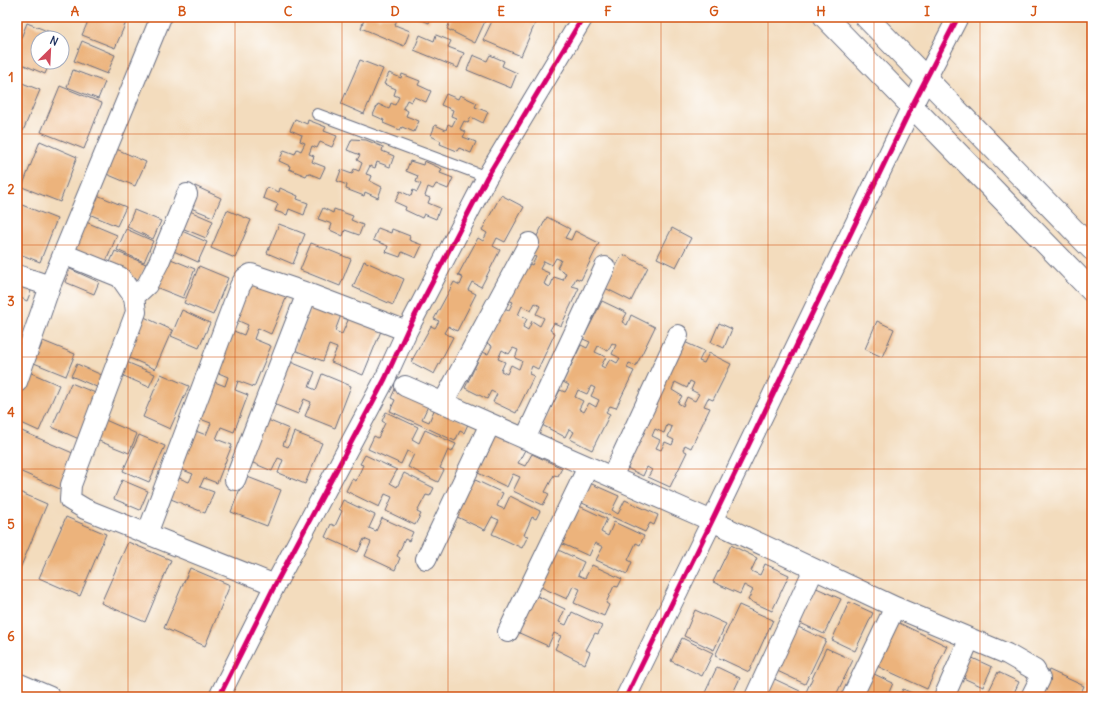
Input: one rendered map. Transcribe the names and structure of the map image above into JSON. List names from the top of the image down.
{
  "north": "top right",
  "grid": {
    "columns": [
      "A",
      "B",
      "C",
      "D",
      "E",
      "F",
      "G",
      "H",
      "I",
      "J"
    ],
    "rows": [
      "1",
      "2",
      "3",
      "4",
      "5",
      "6"
    ]
  }
}
